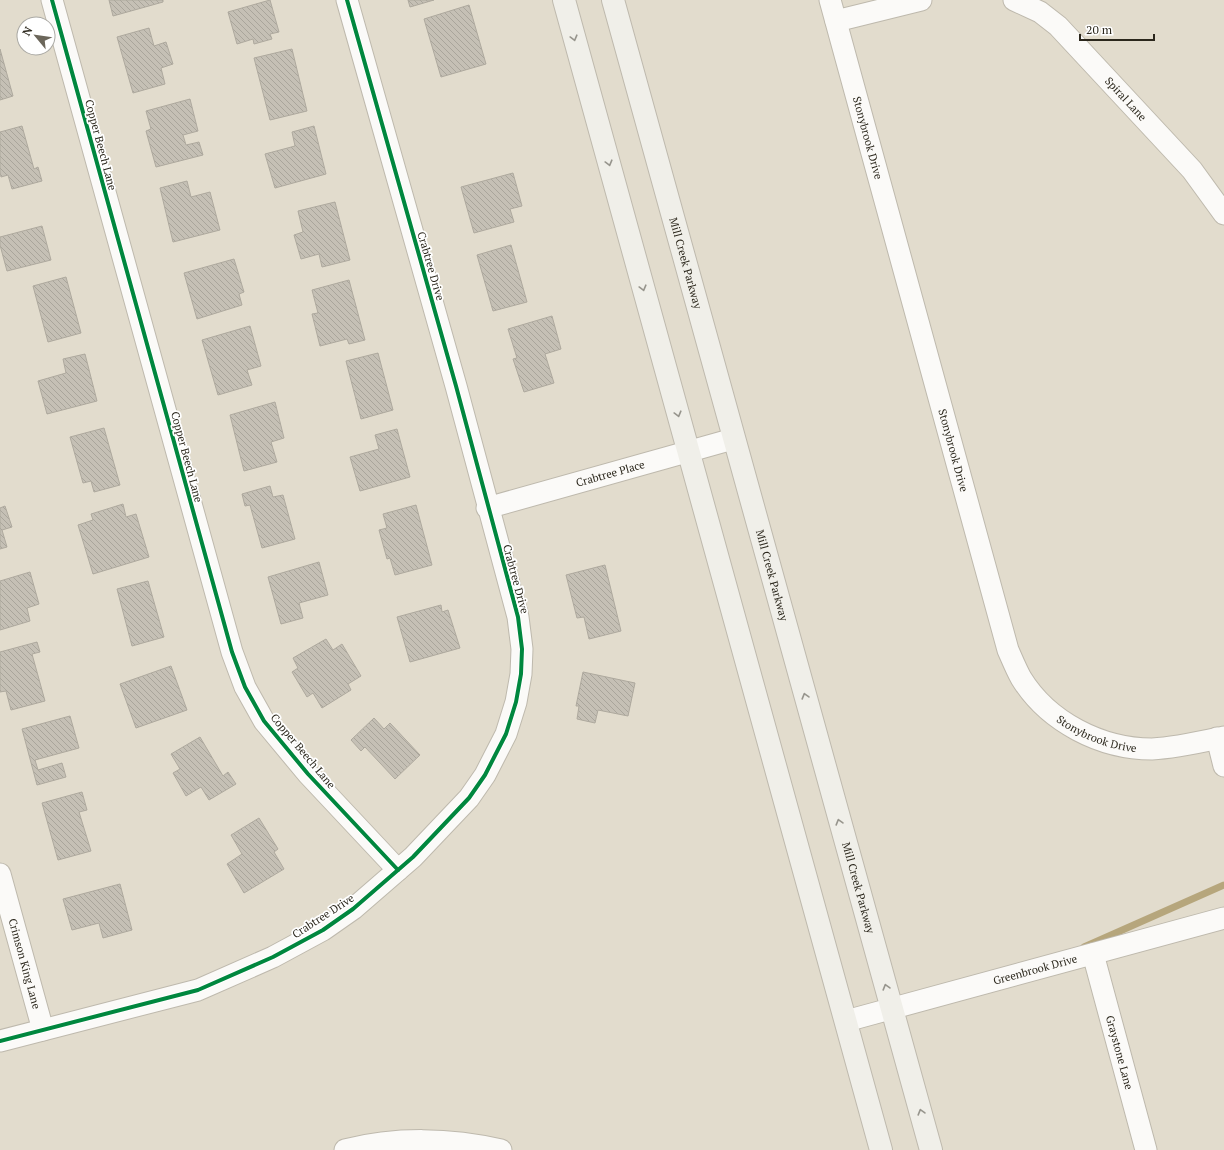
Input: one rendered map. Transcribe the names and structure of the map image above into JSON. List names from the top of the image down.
{
  "streets": {
    "main road": ["Mill Creek Parkway"],
    "street": [
      "Spiral Lane",
      "Stonybrook Drive",
      "Copper Beech Lane",
      "Crabtree Drive",
      "Crabtree Place",
      "Crimson King Lane",
      "Greenbrook Drive",
      "Graystone Lane"
    ]
  },
  "crossings": [
    ["Copper Beech Lane", "Crabtree Drive"],
    ["Mill Creek Parkway", "Crabtree Place"],
    ["Mill Creek Parkway", "Greenbrook Drive"],
    ["Crabtree Drive", "Crabtree Place"],
    ["Crabtree Drive", "Crimson King Lane"],
    ["Greenbrook Drive", "Graystone Lane"]
  ],
  "scale_bar": "20 m",
  "north": "top left"
}
